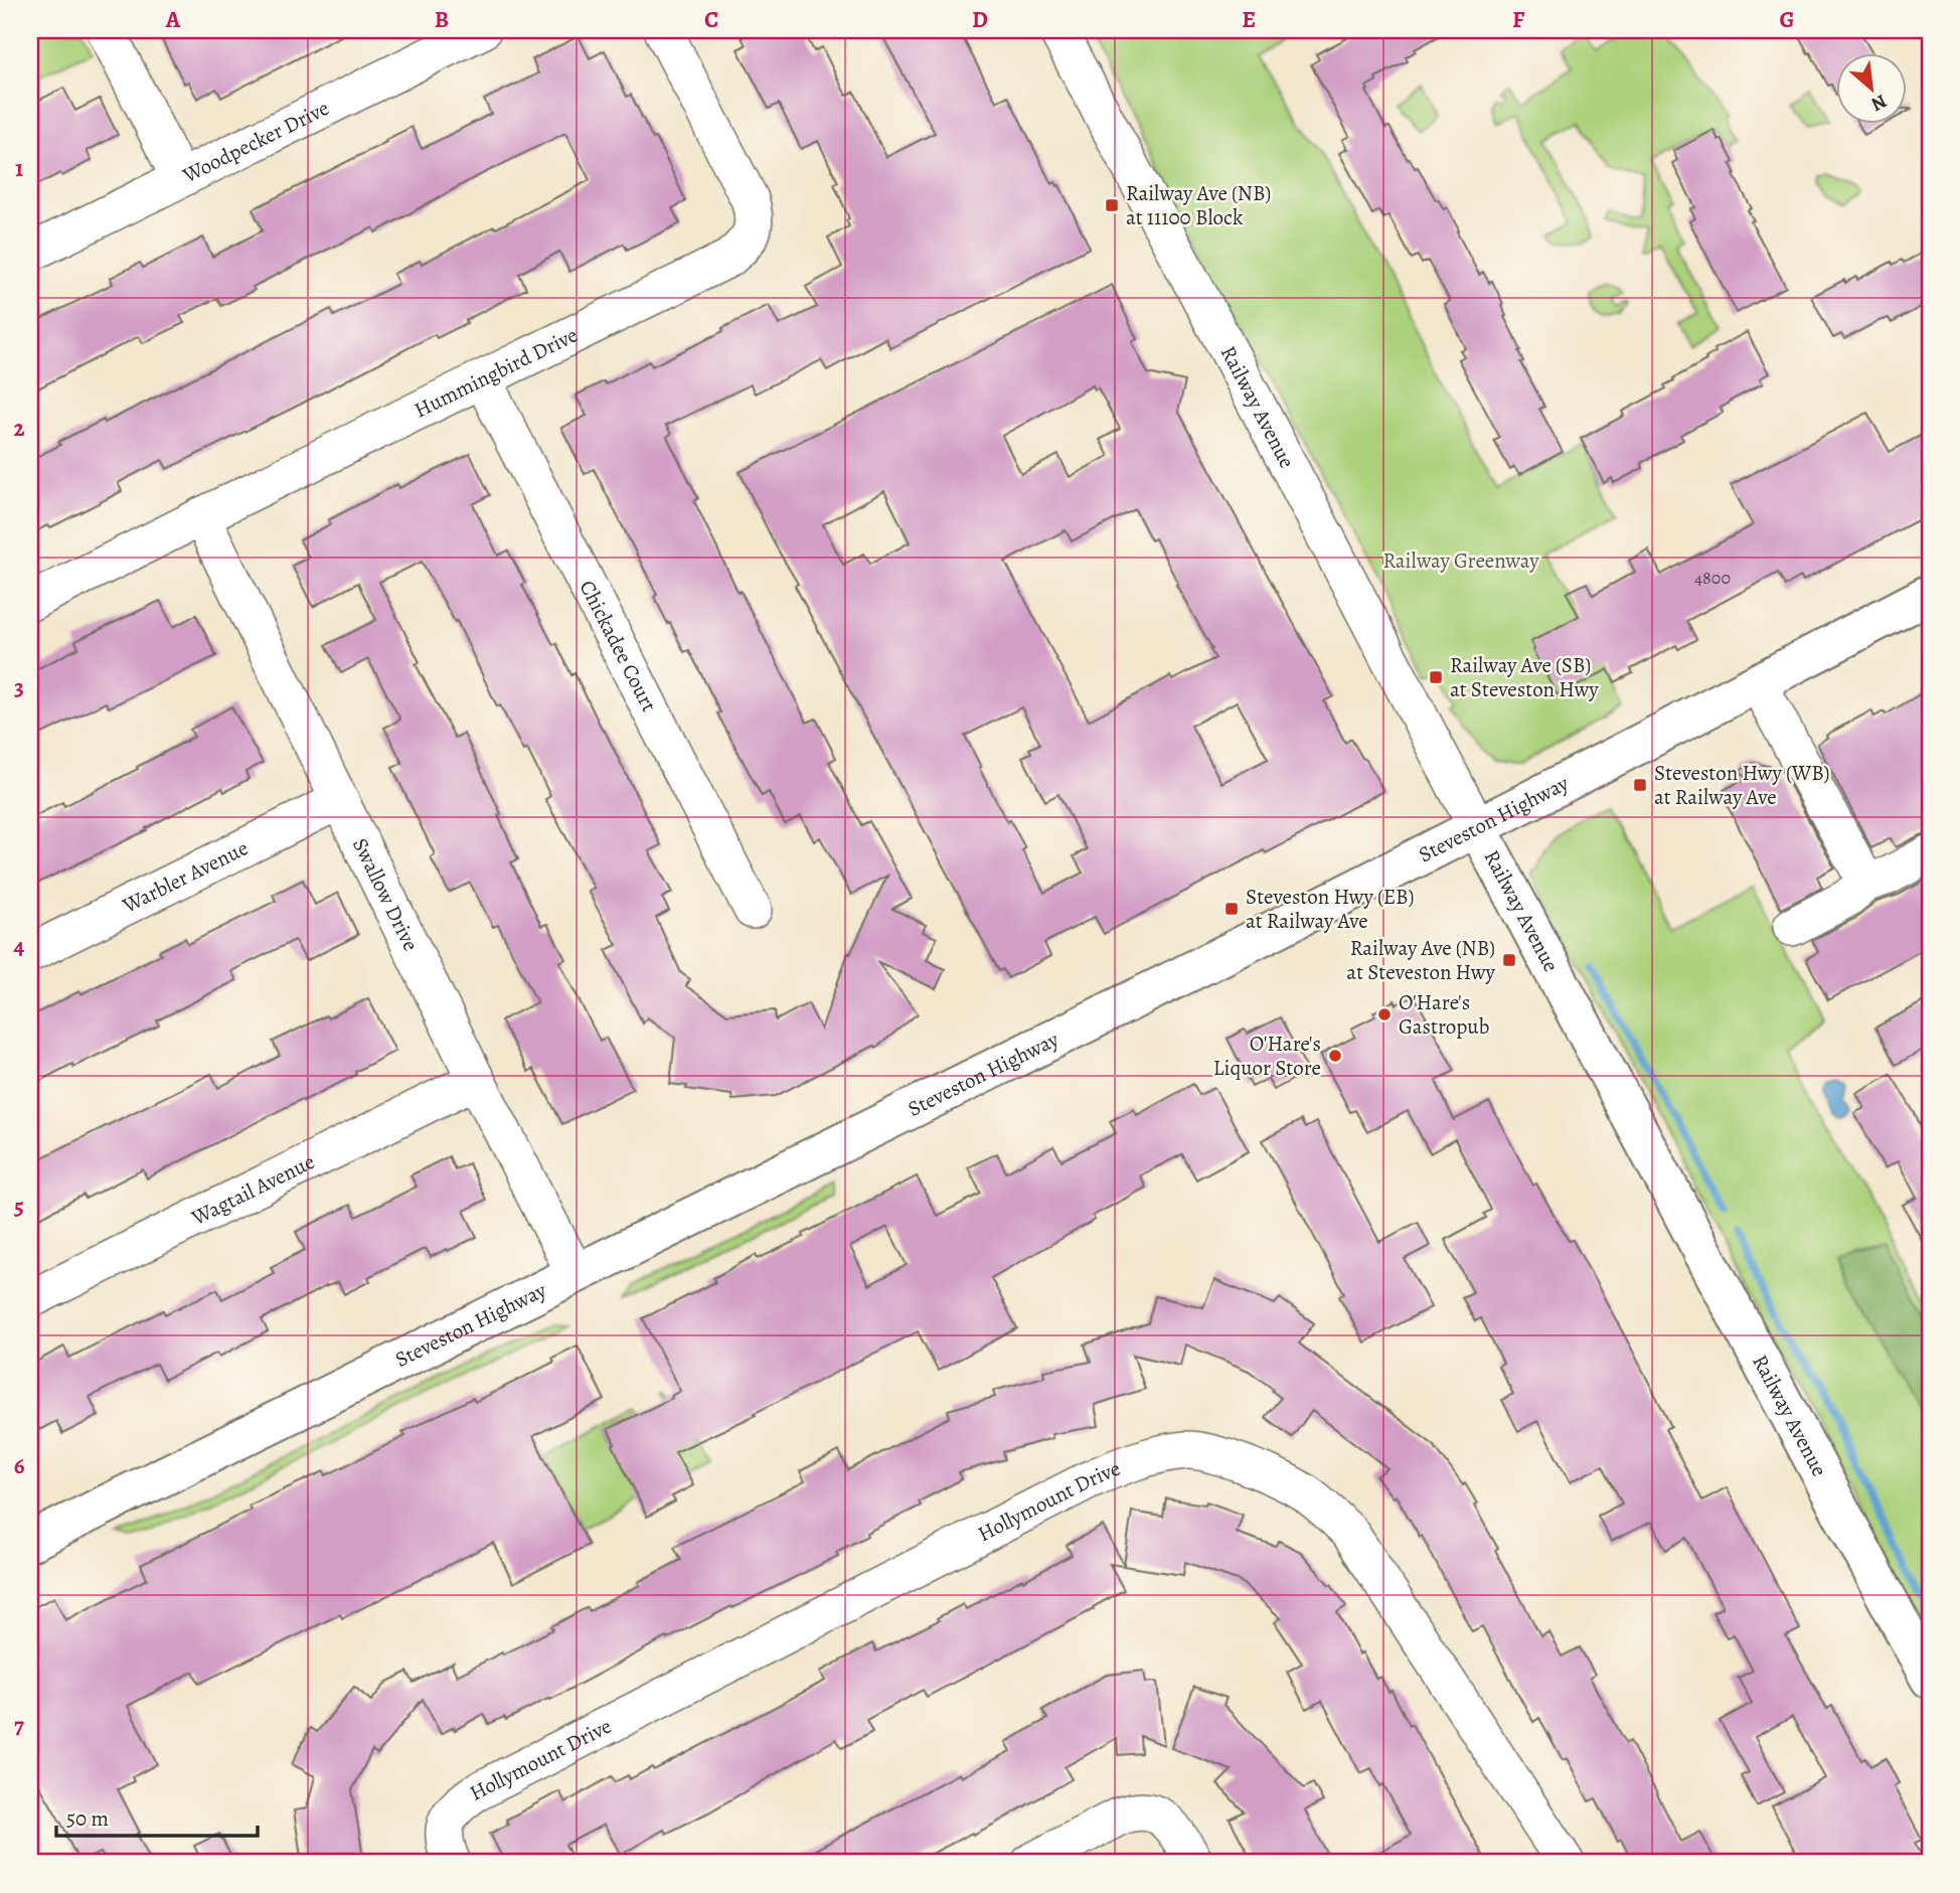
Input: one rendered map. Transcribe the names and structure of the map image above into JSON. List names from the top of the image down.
{
  "streets": {
    "main road": ["Railway Avenue", "Steveston Highway"],
    "street": [
      "Woodpecker Drive",
      "Hummingbird Drive",
      "Chickadee Court",
      "Warbler Avenue",
      "Swallow Drive",
      "Wagtail Avenue",
      "Hollymount Drive"
    ]
  },
  "crossings": [
    ["Hummingbird Drive", "Chickadee Court"],
    ["Hummingbird Drive", "Swallow Drive"],
    ["Railway Avenue", "Steveston Highway"],
    ["Steveston Highway", "Swallow Drive"],
    ["Warbler Avenue", "Swallow Drive"],
    ["Swallow Drive", "Wagtail Avenue"]
  ],
  "parks": ["Railway Greenway"],
  "places": {
    "transit": [
      "Railway Ave (NB) at 11100 Block",
      "Railway Ave (SB) at Steveston Hwy",
      "Steveston Hwy (WB) at Railway Ave",
      "Steveston Hwy (EB) at Railway Ave",
      "Railway Ave (NB) at Steveston Hwy"
    ],
    "other": ["O'Hare's Gastropub", "O'Hare's Liquor Store"]
  },
  "house_numbers": ["4800"],
  "scale_bar": "50 m",
  "north": "bottom right",
  "grid": {
    "columns": [
      "A",
      "B",
      "C",
      "D",
      "E",
      "F",
      "G"
    ],
    "rows": [
      "1",
      "2",
      "3",
      "4",
      "5",
      "6",
      "7"
    ]
  }
}
